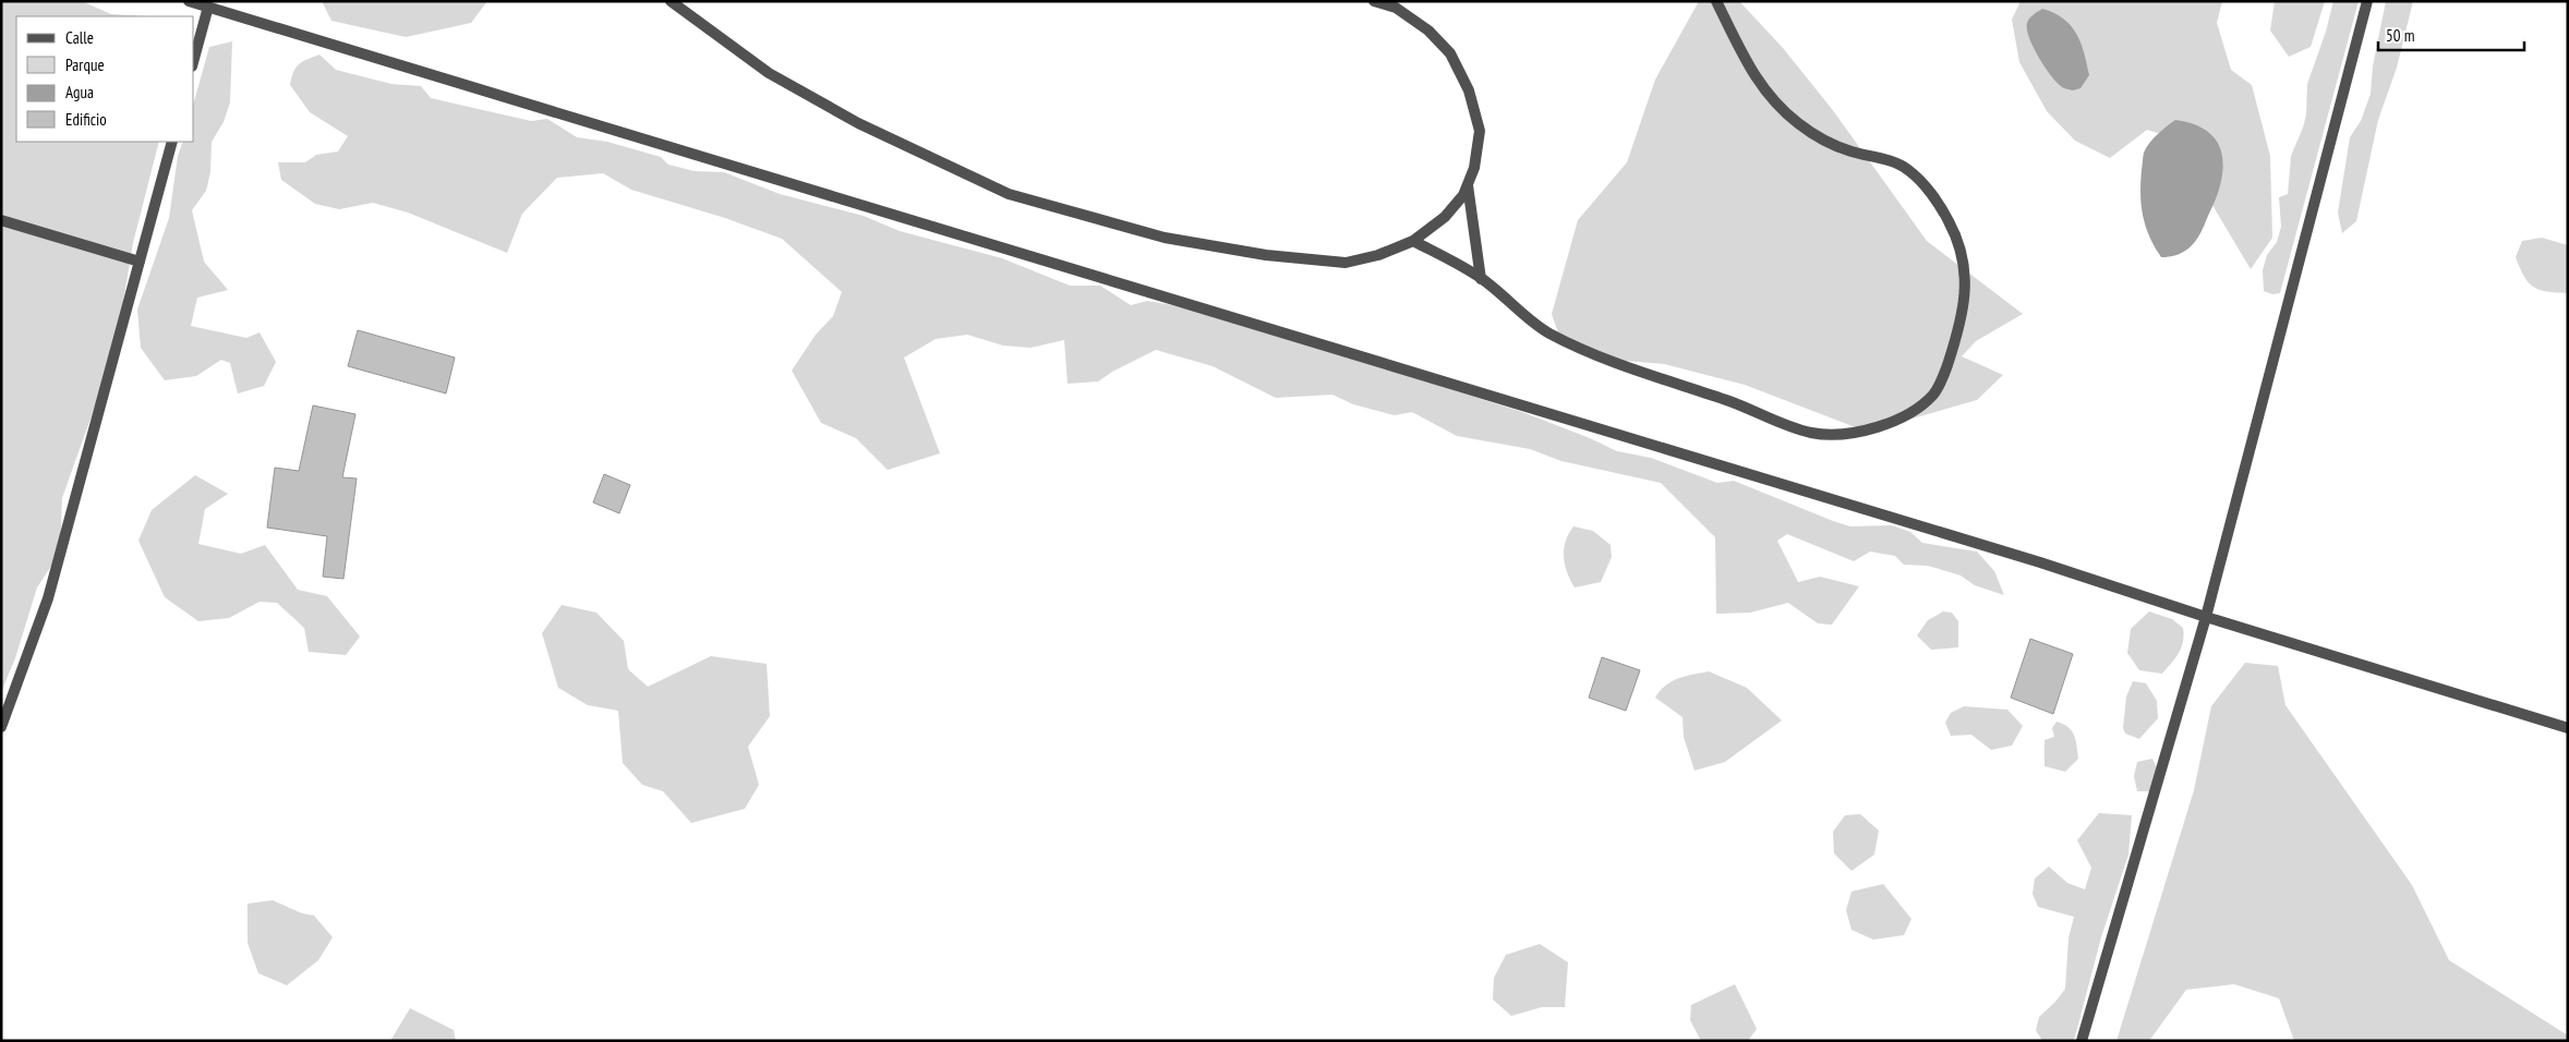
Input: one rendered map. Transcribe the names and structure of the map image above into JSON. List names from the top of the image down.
{
  "legend": [
    "Calle",
    "Parque",
    "Agua",
    "Edificio"
  ],
  "scale_bar": "50 m"
}
